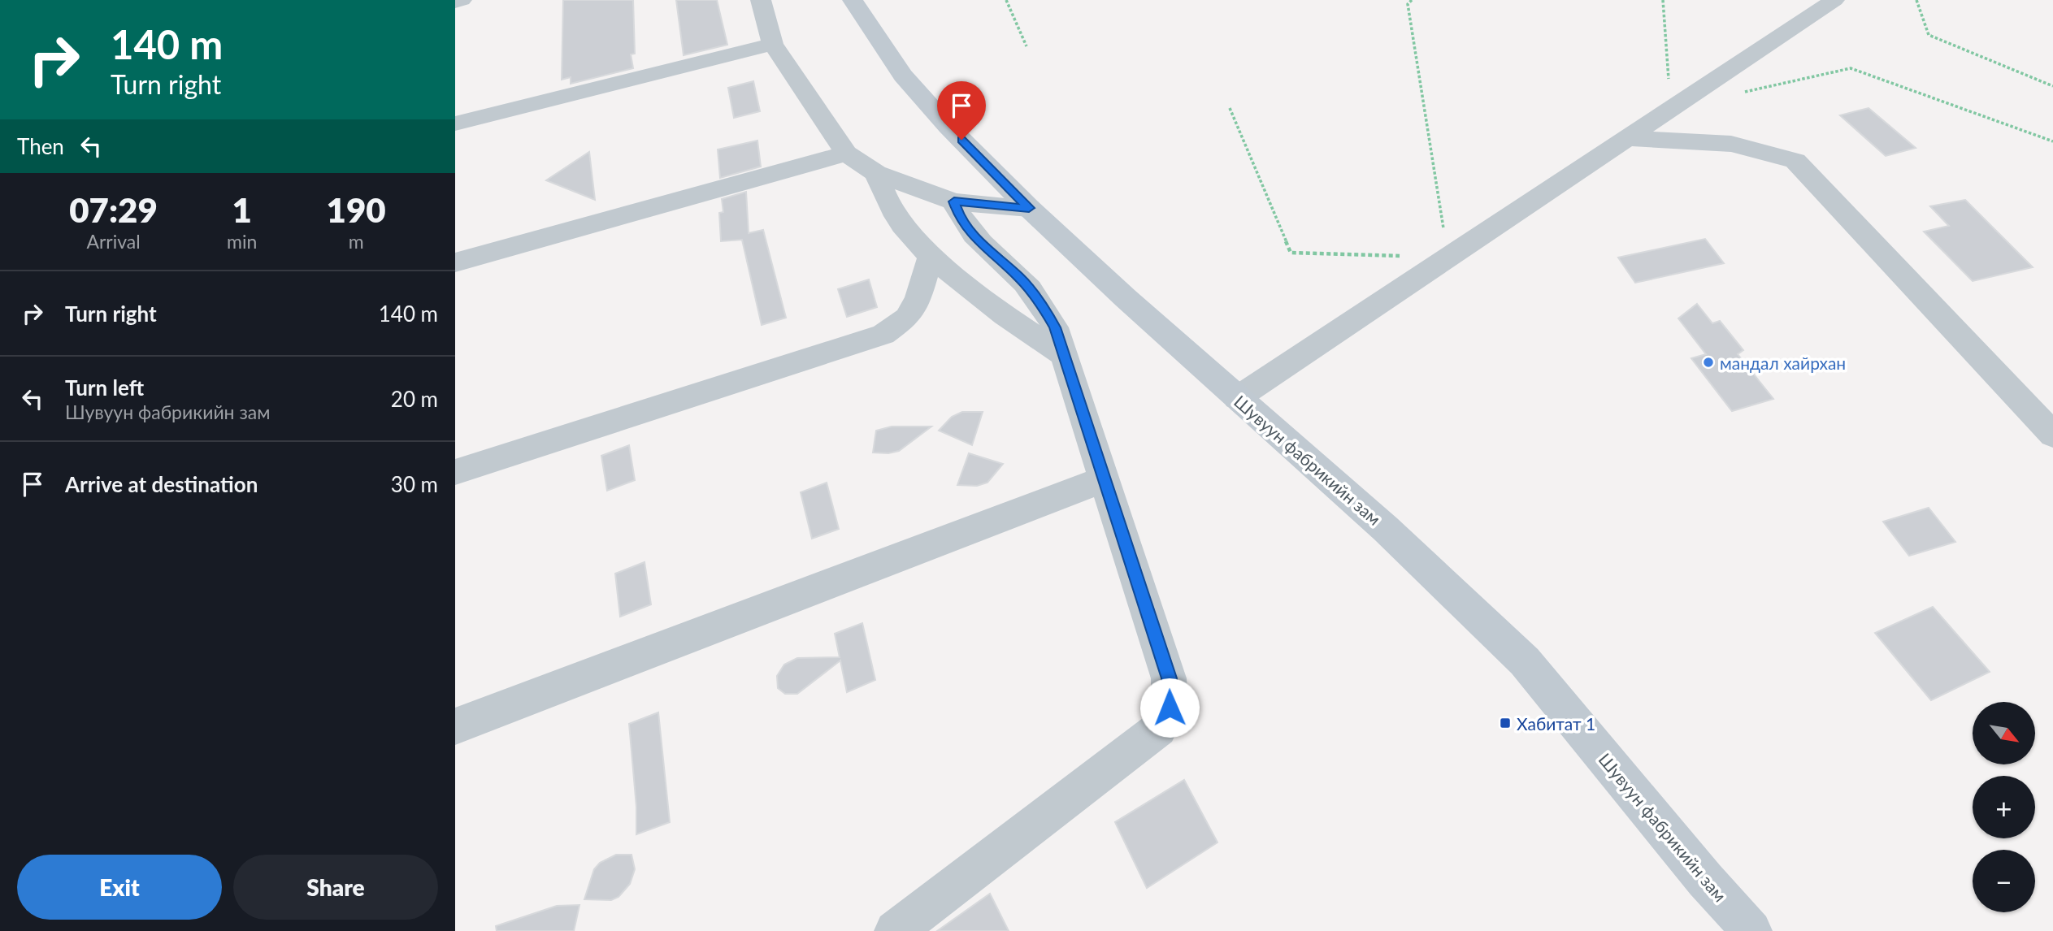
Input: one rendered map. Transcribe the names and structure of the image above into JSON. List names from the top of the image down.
{
  "streets": {
    "main road": ["Шувуун фабрикийн зам"]
  },
  "places": {
    "other": ["мандал хайрхан"],
    "transit": ["Хабитат 1"]
  },
  "north": "bottom right",
  "page": {
    "turn": ["140 m", "Turn right"],
    "then": "Then",
    "eta": [
      "07:29",
      "Arrival",
      "1",
      "min",
      "190",
      "m"
    ],
    "list": [
      {
        "name": "Turn right",
        "value": "140 m"
      },
      {
        "name": "Turn left",
        "note": "Шувуун фабрикийн зам",
        "value": "20 m"
      },
      {
        "name": "Arrive at destination",
        "value": "30 m"
      }
    ],
    "map_buttons": ["+", "−"],
    "buttons": ["Exit", "Share"]
  }
}
